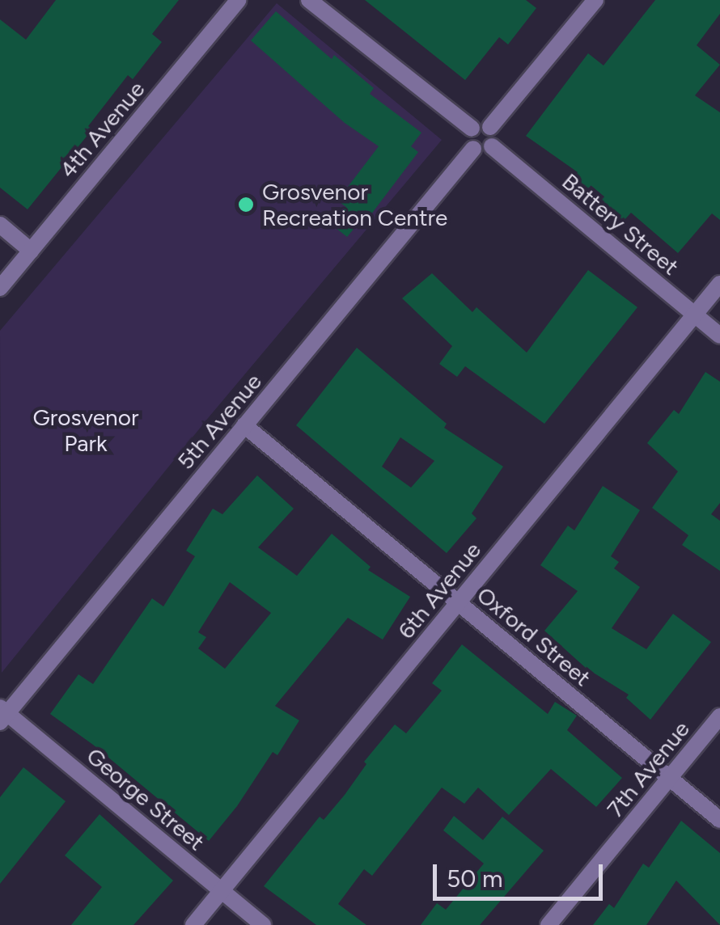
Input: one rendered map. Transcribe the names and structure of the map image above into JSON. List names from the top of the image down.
{
  "streets": {
    "street": [
      "4th Avenue",
      "Battery Street",
      "5th Avenue",
      "6th Avenue",
      "Oxford Street",
      "7th Avenue",
      "George Street"
    ]
  },
  "crossings": [
    ["Battery Street", "5th Avenue"],
    ["Battery Street", "6th Avenue"],
    ["5th Avenue", "Oxford Street"],
    ["5th Avenue", "George Street"],
    ["6th Avenue", "Oxford Street"],
    ["6th Avenue", "George Street"],
    ["Oxford Street", "7th Avenue"]
  ],
  "parks": ["Grosvenor Park"],
  "places": ["Grosvenor Recreation Centre"],
  "scale_bar": "50 m"
}
